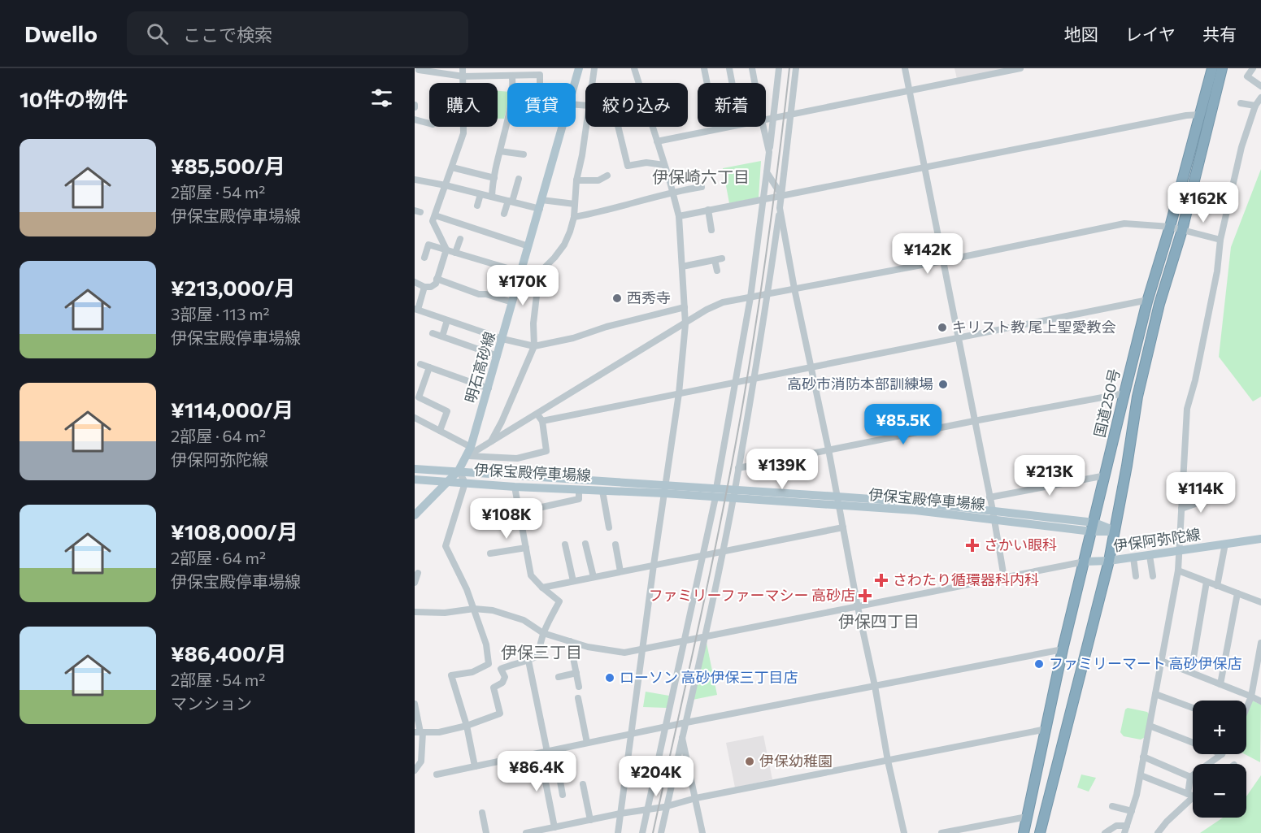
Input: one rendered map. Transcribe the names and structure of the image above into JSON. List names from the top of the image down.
{
  "streets": {
    "highway": ["国道250号"],
    "main road": ["明石高砂線", "伊保宝殿停車場線", "伊保阿弥陀線"]
  },
  "crossings": [
    ["明石高砂線", "伊保宝殿停車場線"],
    ["国道250号", "伊保宝殿停車場線"],
    ["国道250号", "伊保阿弥陀線"]
  ],
  "districts": ["伊保崎六丁目", "伊保四丁目", "伊保三丁目"],
  "places": {
    "other": [
      "西秀寺",
      "キリスト教 尾上聖愛教会",
      "高砂市消防本部訓練場",
      "ファミリーマート 高砂伊保店",
      "ローソン 高砂伊保三丁目店",
      "伊保幼稚園"
    ],
    "health": ["さかい眼科", "さわたり循環器科内科", "ファミリーファーマシー 高砂店"]
  },
  "page": {
    "header": "Dwello",
    "search": "ここで検索",
    "nav": ["地図", "レイヤ", "共有"],
    "heading": "10件の物件",
    "chip": [
      "購入",
      "賃貸",
      "絞り込み",
      "新着"
    ],
    "list": [
      {
        "name": "¥85,500/月",
        "note": "2部屋 · 54 m² · 伊保宝殿停車場線"
      },
      {
        "name": "¥213,000/月",
        "note": "3部屋 · 113 m² · 伊保宝殿停車場線"
      },
      {
        "name": "¥114,000/月",
        "note": "2部屋 · 64 m² · 伊保阿弥陀線"
      },
      {
        "name": "¥108,000/月",
        "note": "2部屋 · 64 m² · 伊保宝殿停車場線"
      },
      {
        "name": "¥86,400/月",
        "note": "2部屋 · 54 m² · マンション"
      }
    ],
    "price": [
      "¥162K",
      "¥142K",
      "¥170K",
      "¥85.5K",
      "¥139K",
      "¥213K",
      "¥114K",
      "¥108K",
      "¥86.4K",
      "¥204K"
    ],
    "map_buttons": ["+", "−"]
  }
}
